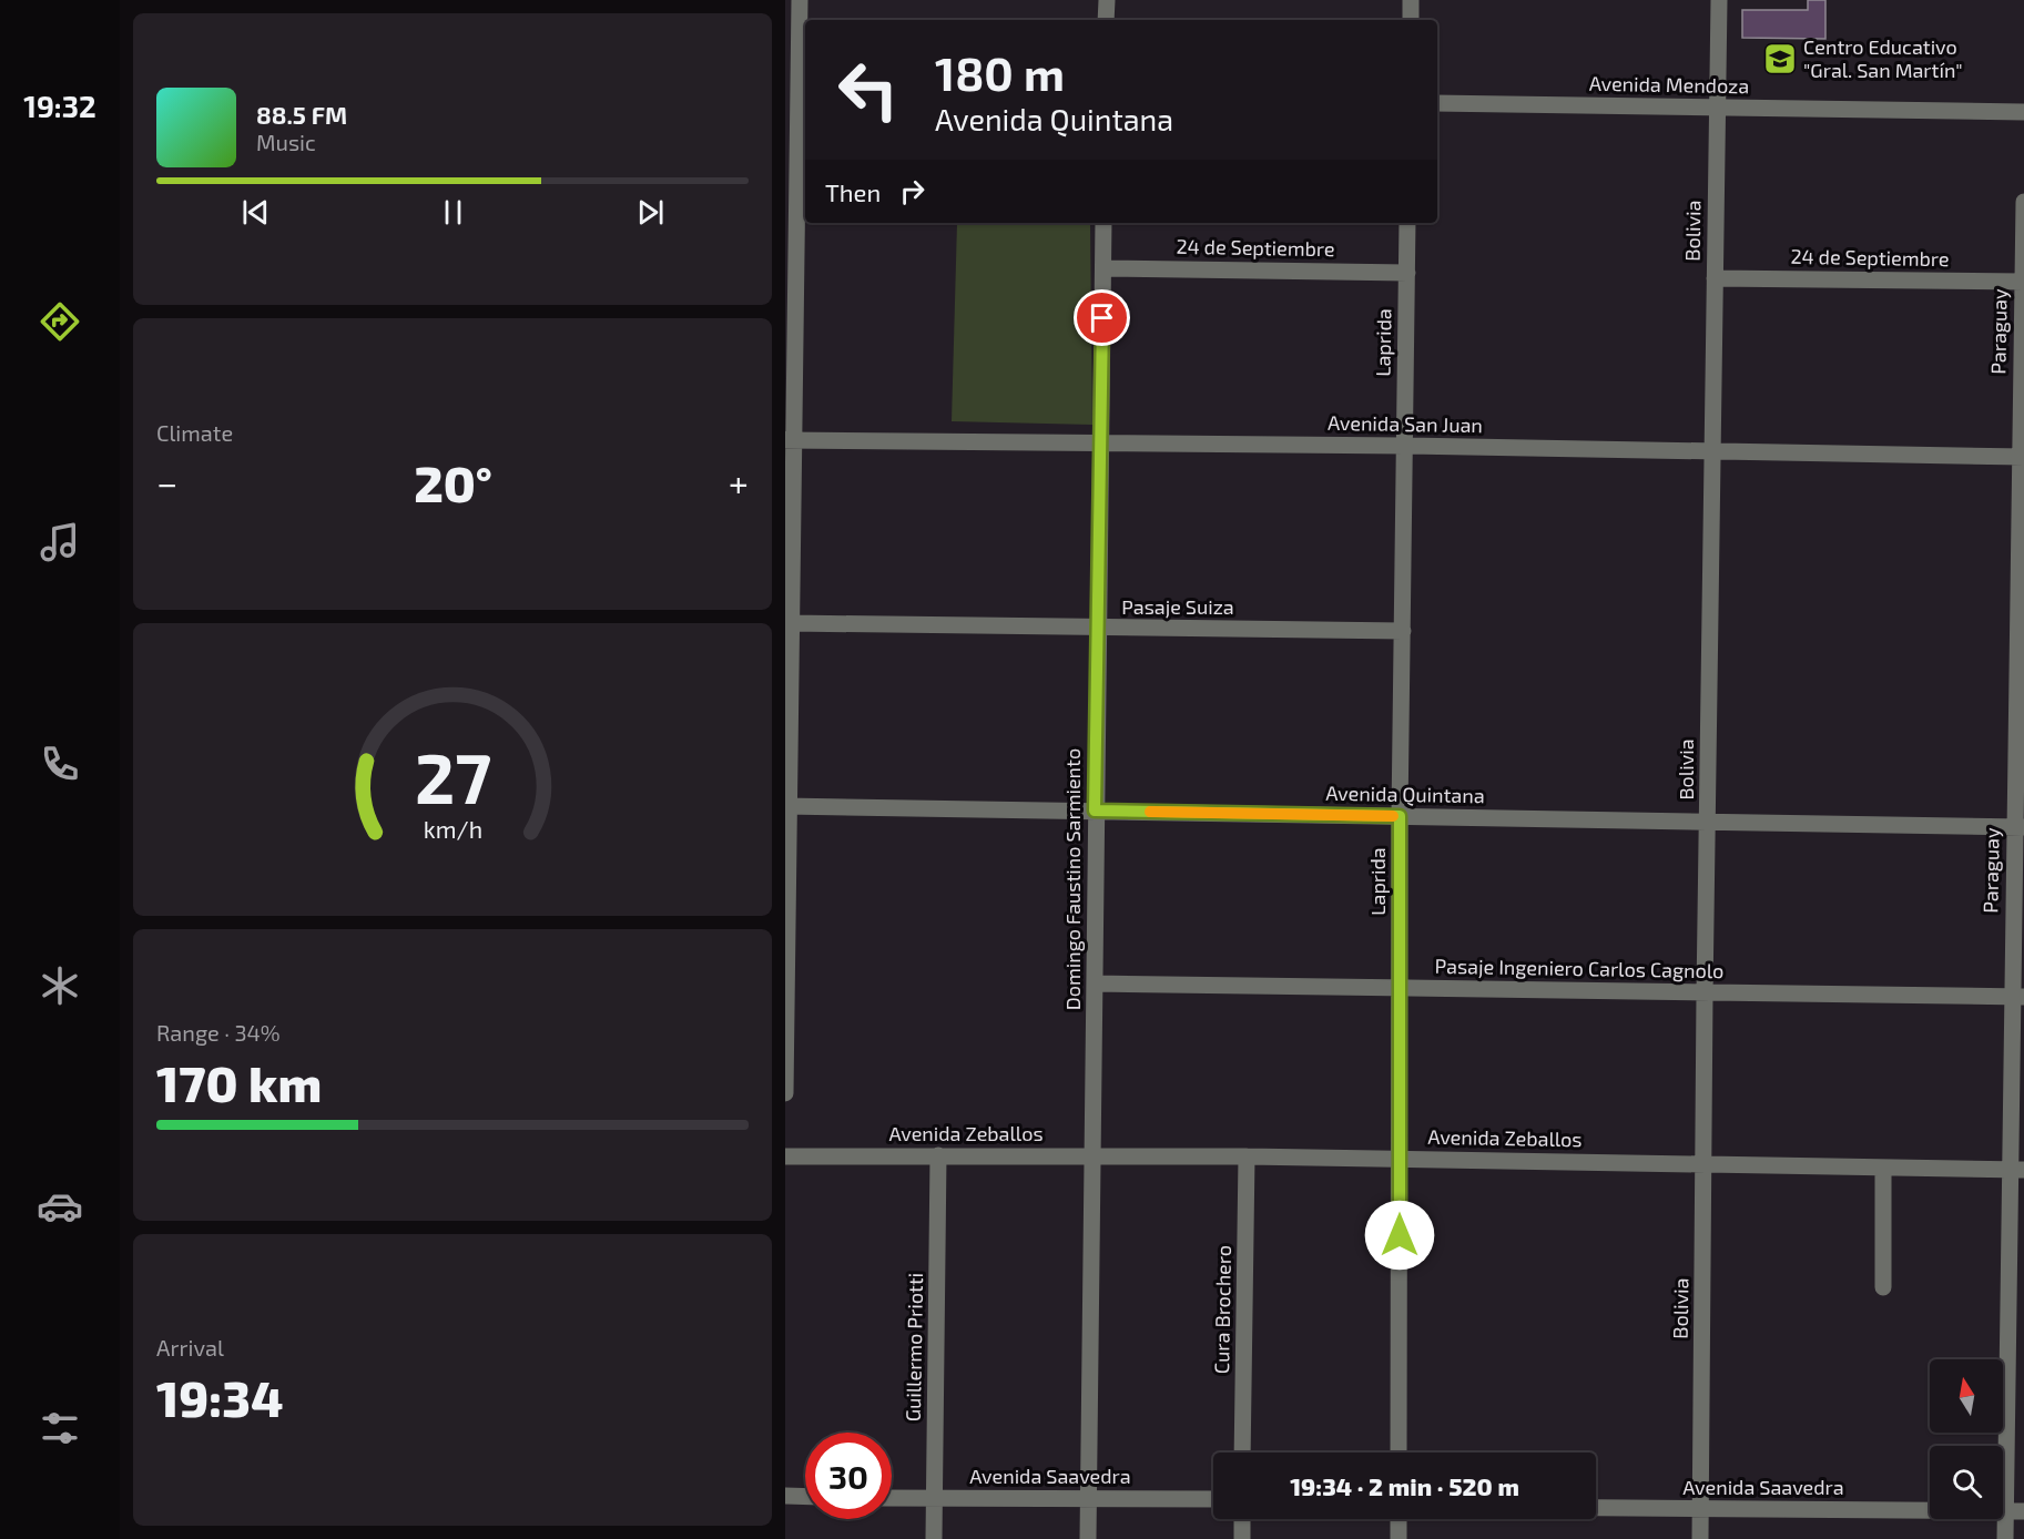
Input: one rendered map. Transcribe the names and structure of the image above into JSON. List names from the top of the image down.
{
  "streets": {
    "street": [
      "Avenida Mendoza",
      "Bolivia",
      "24 de Septiembre",
      "Paraguay",
      "Laprida",
      "Avenida San Juan",
      "Pasaje Suiza",
      "Avenida Quintana",
      "Domingo Faustino Sarmiento",
      "Pasaje Ingeniero Carlos Cagnolo",
      "Avenida Zeballos",
      "Cura Brochero",
      "Guillermo Priotti",
      "Avenida Saavedra"
    ]
  },
  "crossings": [
    ["Avenida Mendoza", "Bolivia"],
    ["Bolivia", "24 de Septiembre"],
    ["Bolivia", "Avenida San Juan"],
    ["Bolivia", "Avenida Quintana"],
    ["Bolivia", "Pasaje Ingeniero Carlos Cagnolo"],
    ["Bolivia", "Avenida Zeballos"],
    ["Bolivia", "Avenida Saavedra"],
    ["24 de Septiembre", "Paraguay"],
    ["24 de Septiembre", "Laprida"],
    ["24 de Septiembre", "Domingo Faustino Sarmiento"],
    ["Paraguay", "Avenida San Juan"],
    ["Paraguay", "Avenida Quintana"],
    ["Paraguay", "Pasaje Ingeniero Carlos Cagnolo"],
    ["Paraguay", "Avenida Zeballos"],
    ["Paraguay", "Avenida Saavedra"],
    ["Laprida", "Avenida San Juan"],
    ["Laprida", "Pasaje Suiza"],
    ["Laprida", "Avenida Quintana"],
    ["Laprida", "Pasaje Ingeniero Carlos Cagnolo"],
    ["Laprida", "Avenida Zeballos"],
    ["Avenida San Juan", "Domingo Faustino Sarmiento"],
    ["Pasaje Suiza", "Domingo Faustino Sarmiento"],
    ["Avenida Quintana", "Domingo Faustino Sarmiento"],
    ["Domingo Faustino Sarmiento", "Pasaje Ingeniero Carlos Cagnolo"],
    ["Domingo Faustino Sarmiento", "Avenida Zeballos"],
    ["Domingo Faustino Sarmiento", "Avenida Saavedra"],
    ["Avenida Zeballos", "Cura Brochero"],
    ["Avenida Zeballos", "Guillermo Priotti"],
    ["Guillermo Priotti", "Avenida Saavedra"]
  ],
  "places": {
    "school or university": ["Centro Educativo \"Gral. San Martín\""]
  },
  "north": "top",
  "page": {
    "tabs": "19:32",
    "turn": ["180 m", "Avenida Quintana"],
    "song": ["88.5 FM", "Music"],
    "then": "Then",
    "tile": [
      "Climate",
      ["Range · 34%", "170 km"],
      ["Arrival", "19:34"]
    ],
    "heat": ["−", "20°", "+"],
    "limit": "30",
    "trip": "19:34 · 2 min · 520 m",
    "gauge": ["27", "km/h"]
  }
}
